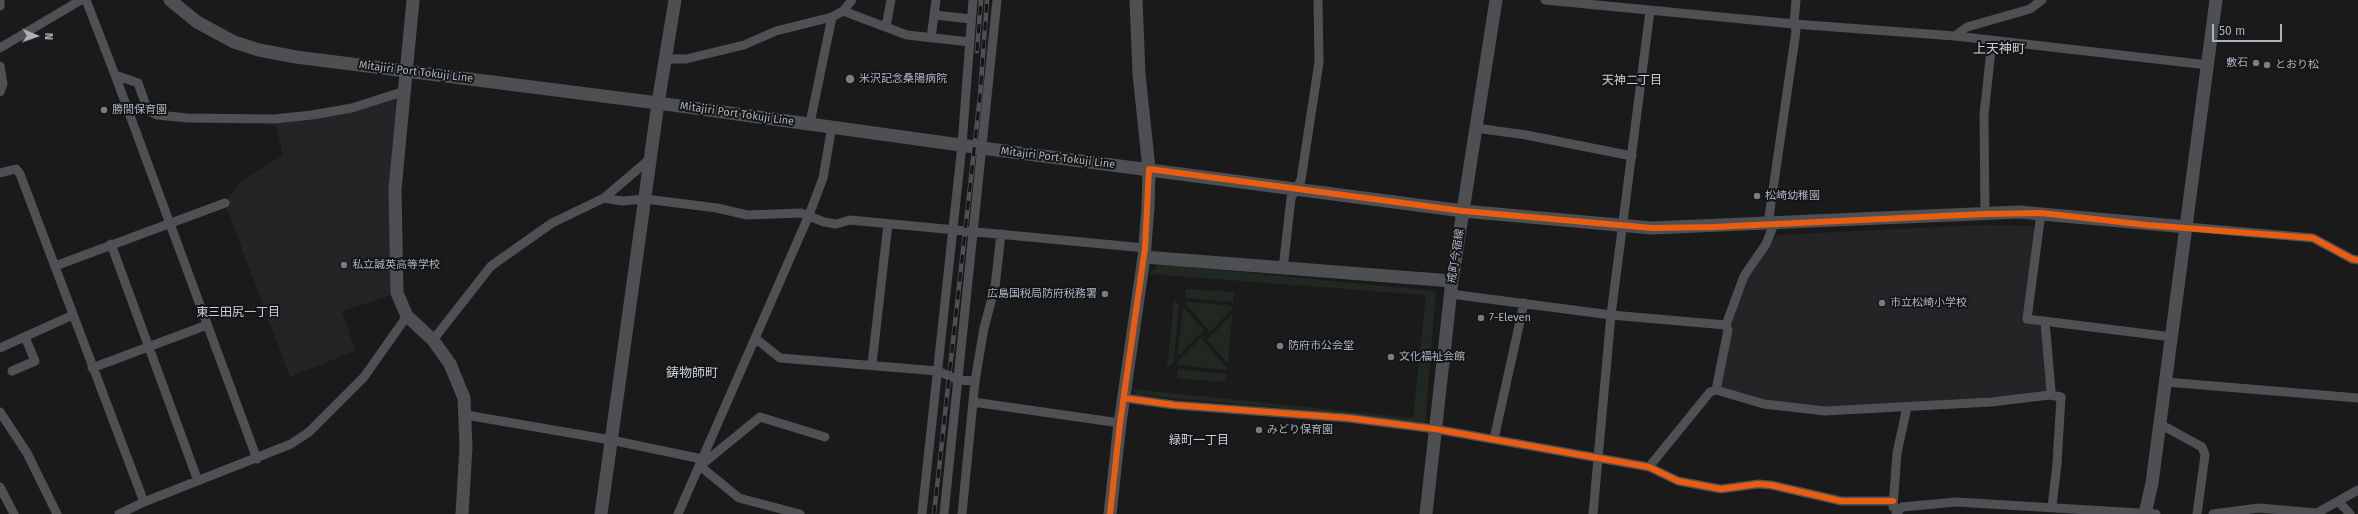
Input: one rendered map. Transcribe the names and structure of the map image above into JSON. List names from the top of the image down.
{
  "streets": {
    "street": ["Mitajiri Port Tokuji Line", "戒町今宿線"]
  },
  "crossings": [
    ["Mitajiri Port Tokuji Line", "戒町今宿線"]
  ],
  "districts": [
    "上天神町",
    "天神二丁目",
    "東三田尻一丁目",
    "鋳物師町",
    "緑町一丁目"
  ],
  "places": [
    "敷石",
    "とおり松",
    "米沢記念桑陽病院",
    "勝間保育園",
    "松崎幼稚園",
    "私立誠英高等学校",
    "広島国税局防府税務署",
    "市立松崎小学校",
    "7-Eleven",
    "防府市公会堂",
    "文化福祉会館",
    "みどり保育園"
  ],
  "scale_bar": "50 m",
  "north": "right"
}
